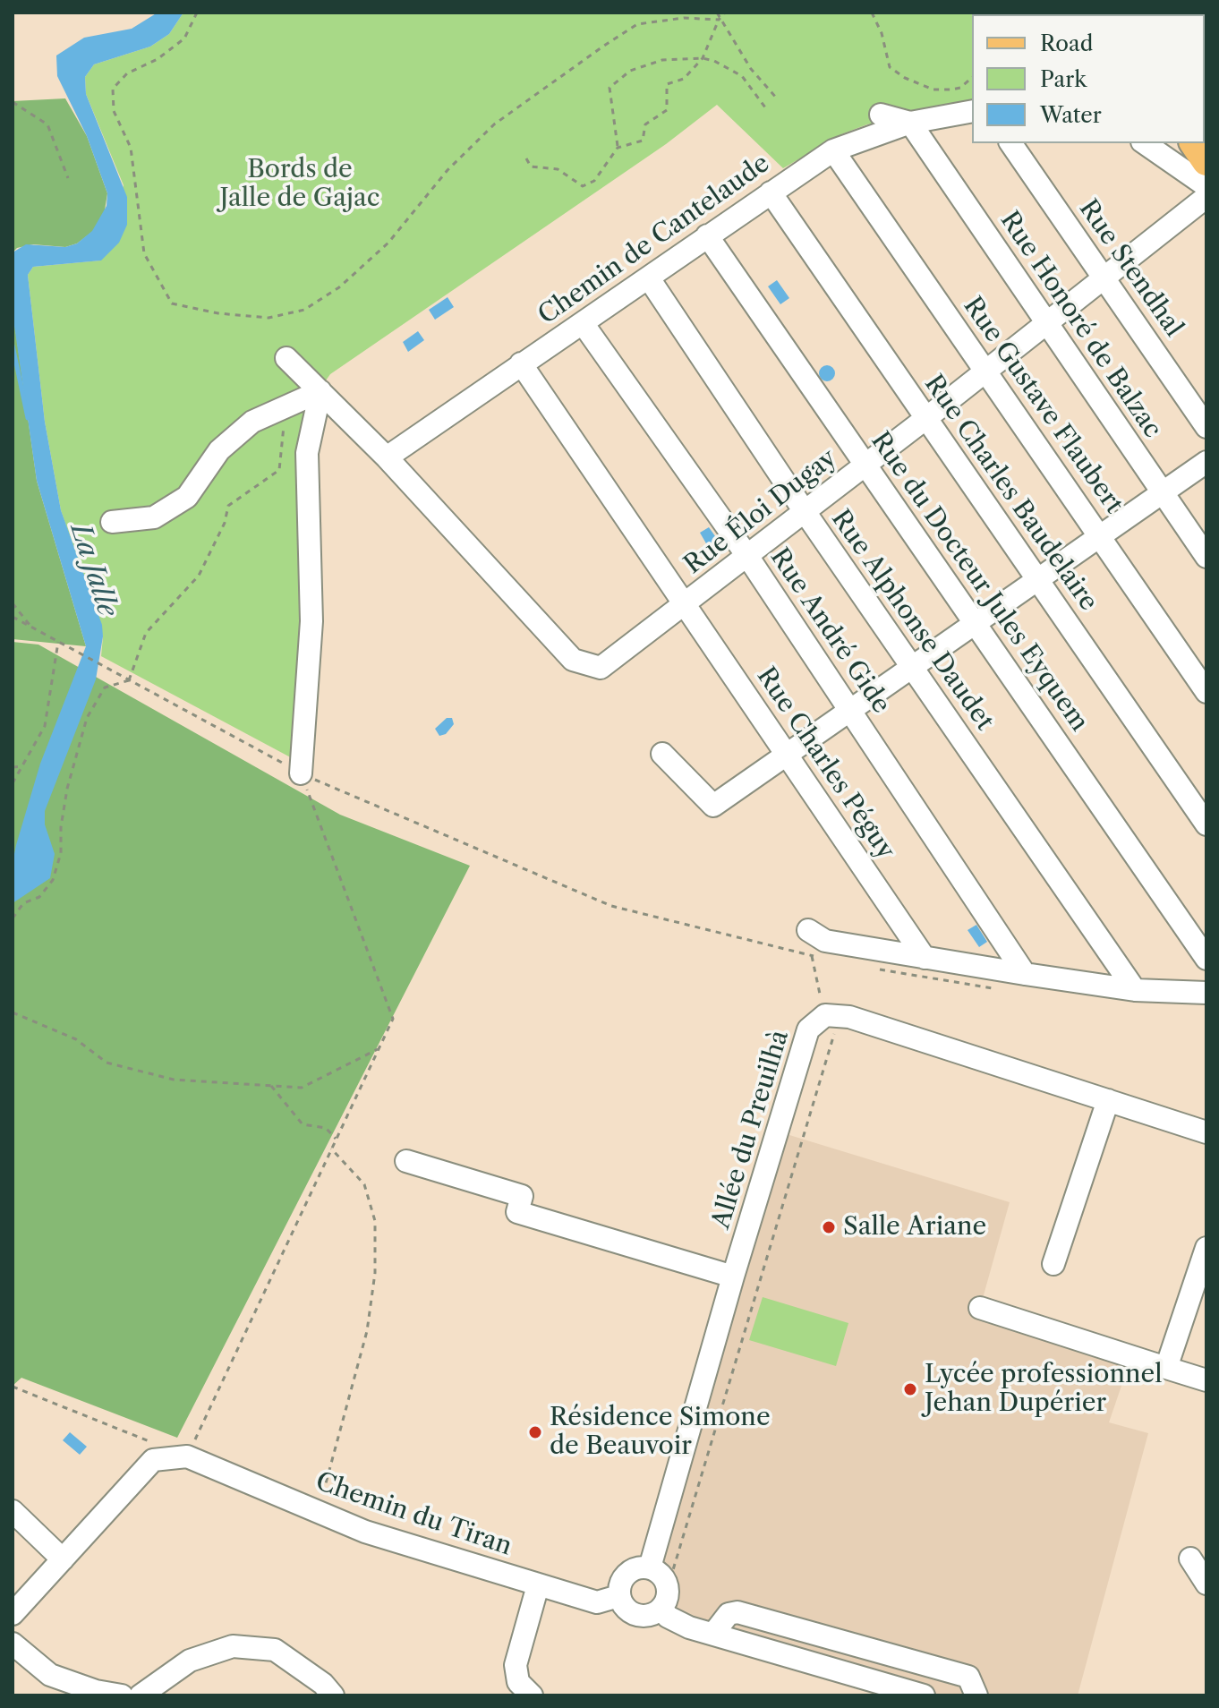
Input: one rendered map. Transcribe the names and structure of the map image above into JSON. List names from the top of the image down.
{
  "streets": {
    "street": [
      "Chemin de Cantelaude",
      "Rue Stendhal",
      "Rue Honoré de Balzac",
      "Rue Gustave Flaubert",
      "Rue Charles Baudelaire",
      "Rue Éloi Dugay",
      "Rue du Docteur Jules Eyquem",
      "Rue Alphonse Daudet",
      "Rue André Gide",
      "Rue Charles Péguy",
      "Allée du Preuilhà",
      "Chemin du Tiran"
    ]
  },
  "crossings": [
    ["Chemin de Cantelaude", "Rue Honoré de Balzac"],
    ["Chemin de Cantelaude", "Rue Gustave Flaubert"],
    ["Chemin de Cantelaude", "Rue Charles Baudelaire"],
    ["Chemin de Cantelaude", "Rue Éloi Dugay"],
    ["Chemin de Cantelaude", "Rue du Docteur Jules Eyquem"],
    ["Chemin de Cantelaude", "Rue Alphonse Daudet"],
    ["Chemin de Cantelaude", "Rue André Gide"],
    ["Chemin de Cantelaude", "Rue Charles Péguy"],
    ["Rue Stendhal", "Rue Éloi Dugay"],
    ["Rue Honoré de Balzac", "Rue Éloi Dugay"],
    ["Rue Gustave Flaubert", "Rue Éloi Dugay"],
    ["Rue Charles Baudelaire", "Rue Éloi Dugay"],
    ["Rue Éloi Dugay", "Rue du Docteur Jules Eyquem"],
    ["Rue Éloi Dugay", "Rue Alphonse Daudet"],
    ["Rue Éloi Dugay", "Rue André Gide"],
    ["Rue Éloi Dugay", "Rue Charles Péguy"],
    ["Allée du Preuilhà", "Chemin du Tiran"]
  ],
  "water": ["La Jalle"],
  "parks": ["Bords de Jalle de Gajac"],
  "places": ["Salle Ariane", "Lycée professionnel Jehan Dupérier", "Résidence Simone de Beauvoir"],
  "legend": ["Road", "Park", "Water"]
}
